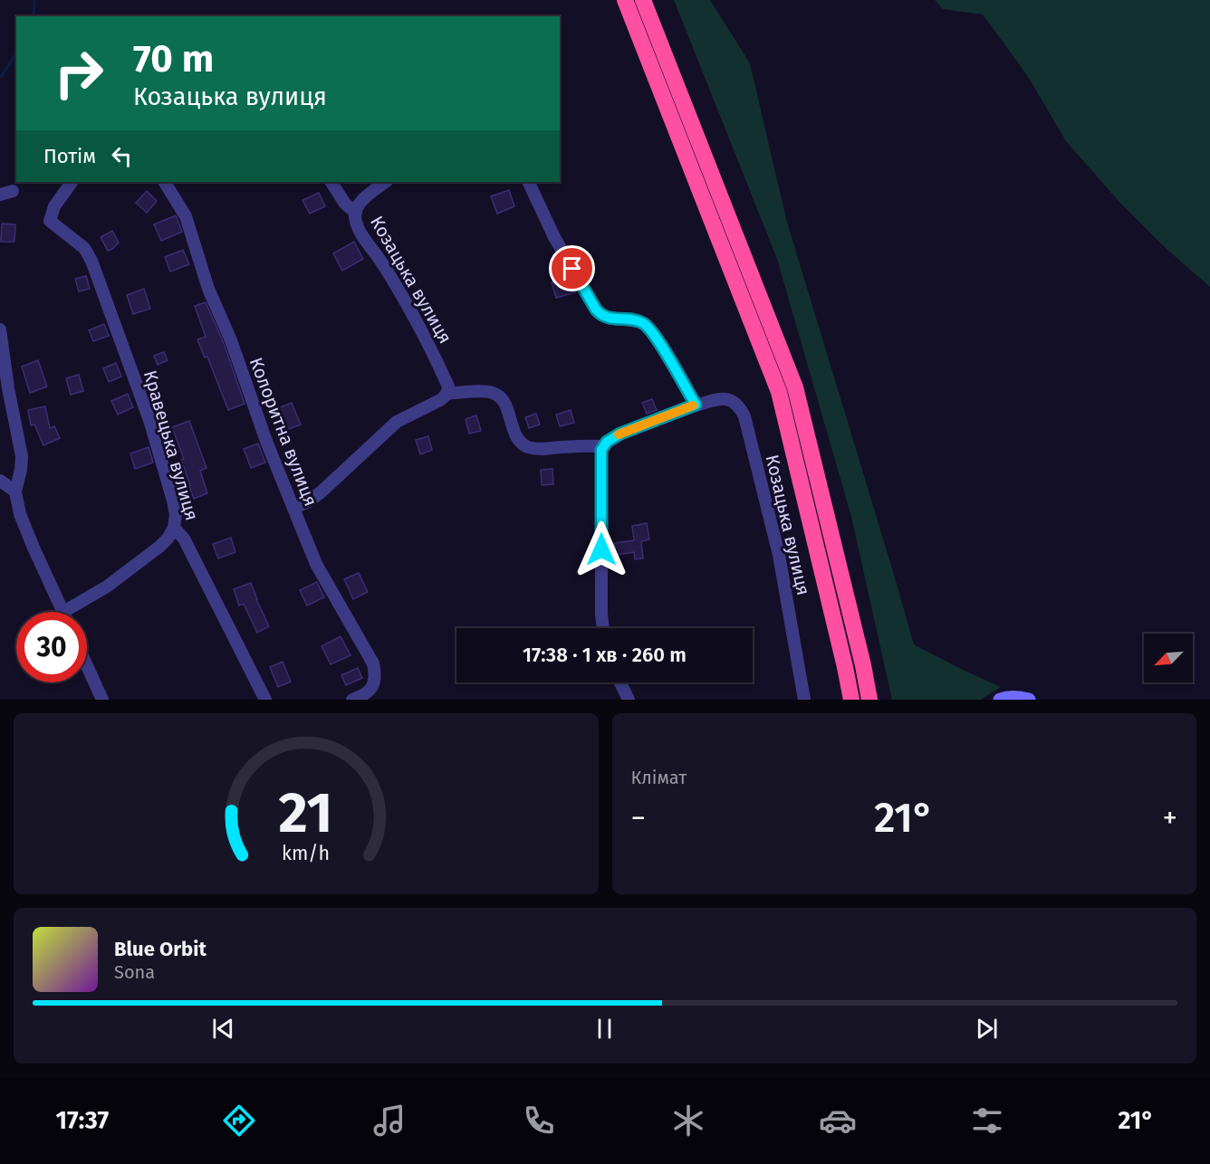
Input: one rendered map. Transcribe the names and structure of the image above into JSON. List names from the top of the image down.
{
  "streets": {
    "street": ["Козацька вулиця", "Колоритна вулиця", "Кравецька вулиця"]
  },
  "north": "bottom left",
  "page": {
    "turn": ["70 m", "Козацька вулиця"],
    "then": "Потім",
    "limit": "30",
    "trip": "17:38 · 1 хв · 260 m",
    "tile": "Клімат",
    "heat": ["−", "21°", "+"],
    "song": ["Blue Orbit", "Sona"],
    "tabs": ["17:37", "21°"],
    "gauge": ["21", "km/h"]
  }
}
